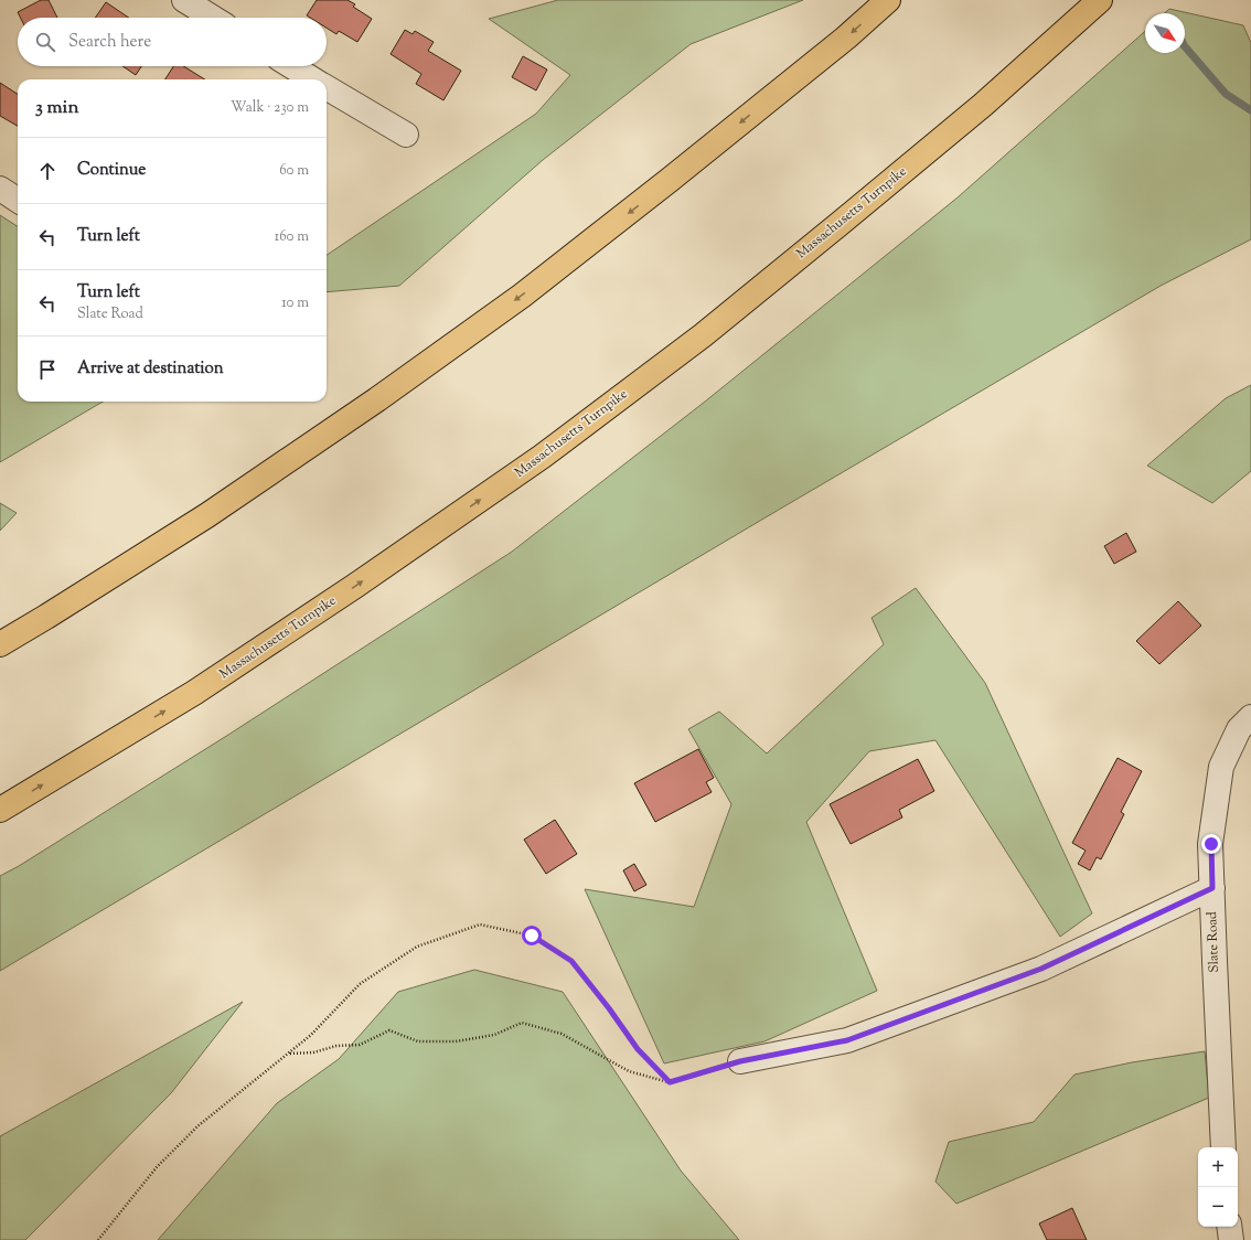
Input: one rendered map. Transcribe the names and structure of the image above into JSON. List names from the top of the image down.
{
  "streets": {
    "highway": ["Massachusetts Turnpike"],
    "street": ["Slate Road"]
  },
  "north": "bottom right",
  "page": {
    "search": "Search here",
    "heading": ["3 min", "Walk · 230 m"],
    "list": [
      ["Continue", "60 m"],
      ["Turn left", "160 m"],
      ["Turn left", "Slate Road", "10 m"],
      "Arrive at destination"
    ],
    "map_buttons": ["+", "−"]
  }
}
